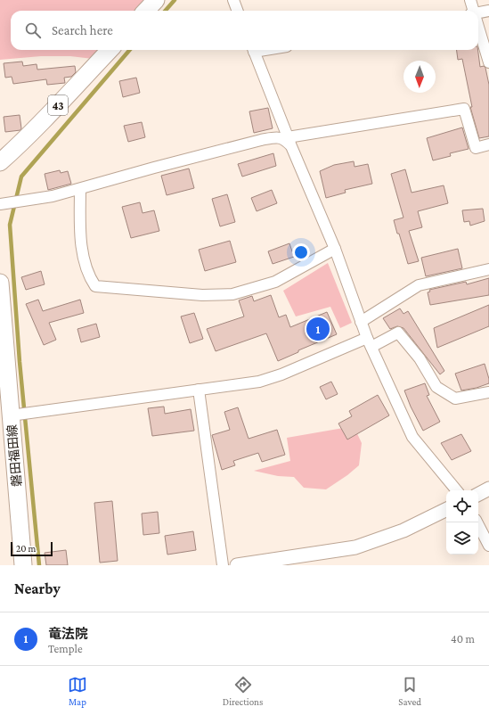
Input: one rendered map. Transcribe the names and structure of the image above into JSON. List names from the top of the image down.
{
  "streets": {
    "main road": ["43", "磐田福田線"]
  },
  "scale_bar": "20 m",
  "north": "bottom",
  "page": {
    "search": "Search here",
    "pins": "1",
    "scale": "20 m",
    "heading": "Nearby",
    "list": [
      {
        "mark": "1",
        "name": "竜法院",
        "note": "Temple",
        "value": "40 m"
      }
    ],
    "nav": ["Map", "Directions", "Saved"]
  }
}
